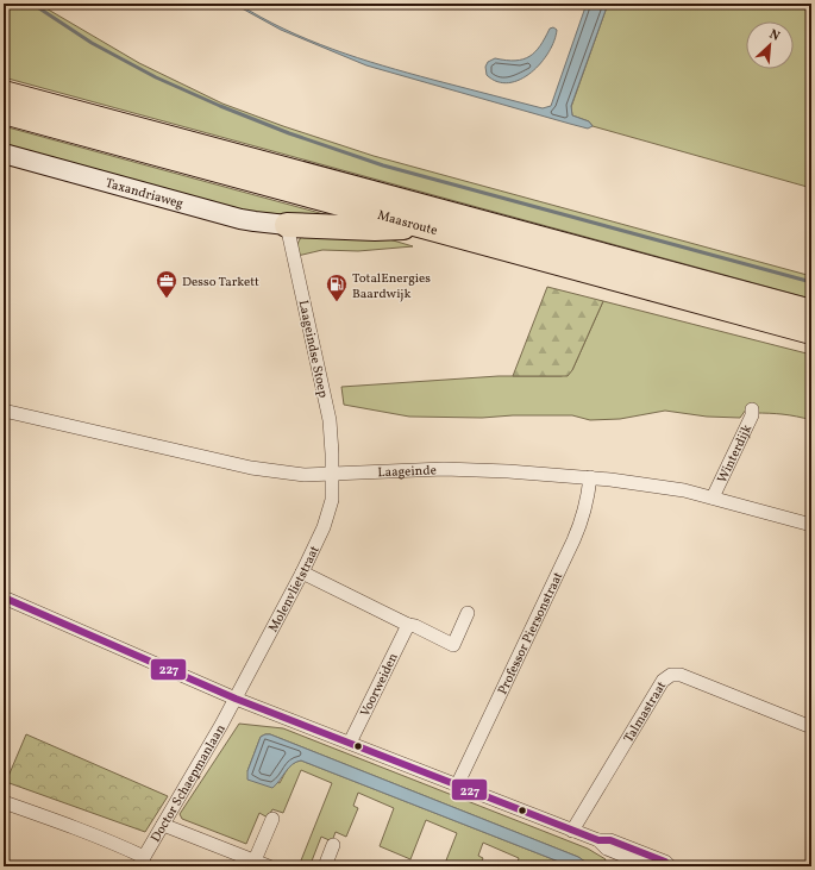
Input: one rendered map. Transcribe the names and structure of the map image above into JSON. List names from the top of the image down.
{
  "streets": {
    "highway": ["Maasroute"],
    "main road": ["Taxandriaweg"],
    "street": [
      "Laageindse Stoep",
      "Winterdijk",
      "Laageinde",
      "Molenvlietstraat",
      "Professor Piersonstraat",
      "Voorweiden",
      "Talmastraat",
      "Doctor Schaepmanlaan"
    ]
  },
  "crossings": [
    ["Taxandriaweg", "Laageindse Stoep"],
    ["Laageindse Stoep", "Laageinde"],
    ["Laageindse Stoep", "Molenvlietstraat"],
    ["Winterdijk", "Laageinde"],
    ["Laageinde", "Molenvlietstraat"],
    ["Laageinde", "Professor Piersonstraat"],
    ["Molenvlietstraat", "Doctor Schaepmanlaan"]
  ],
  "places": {
    "office": ["Desso Tarkett"],
    "fuel station": ["TotalEnergies Baardwijk"]
  },
  "lines": ["transit line 227"],
  "north": "top right"
}
